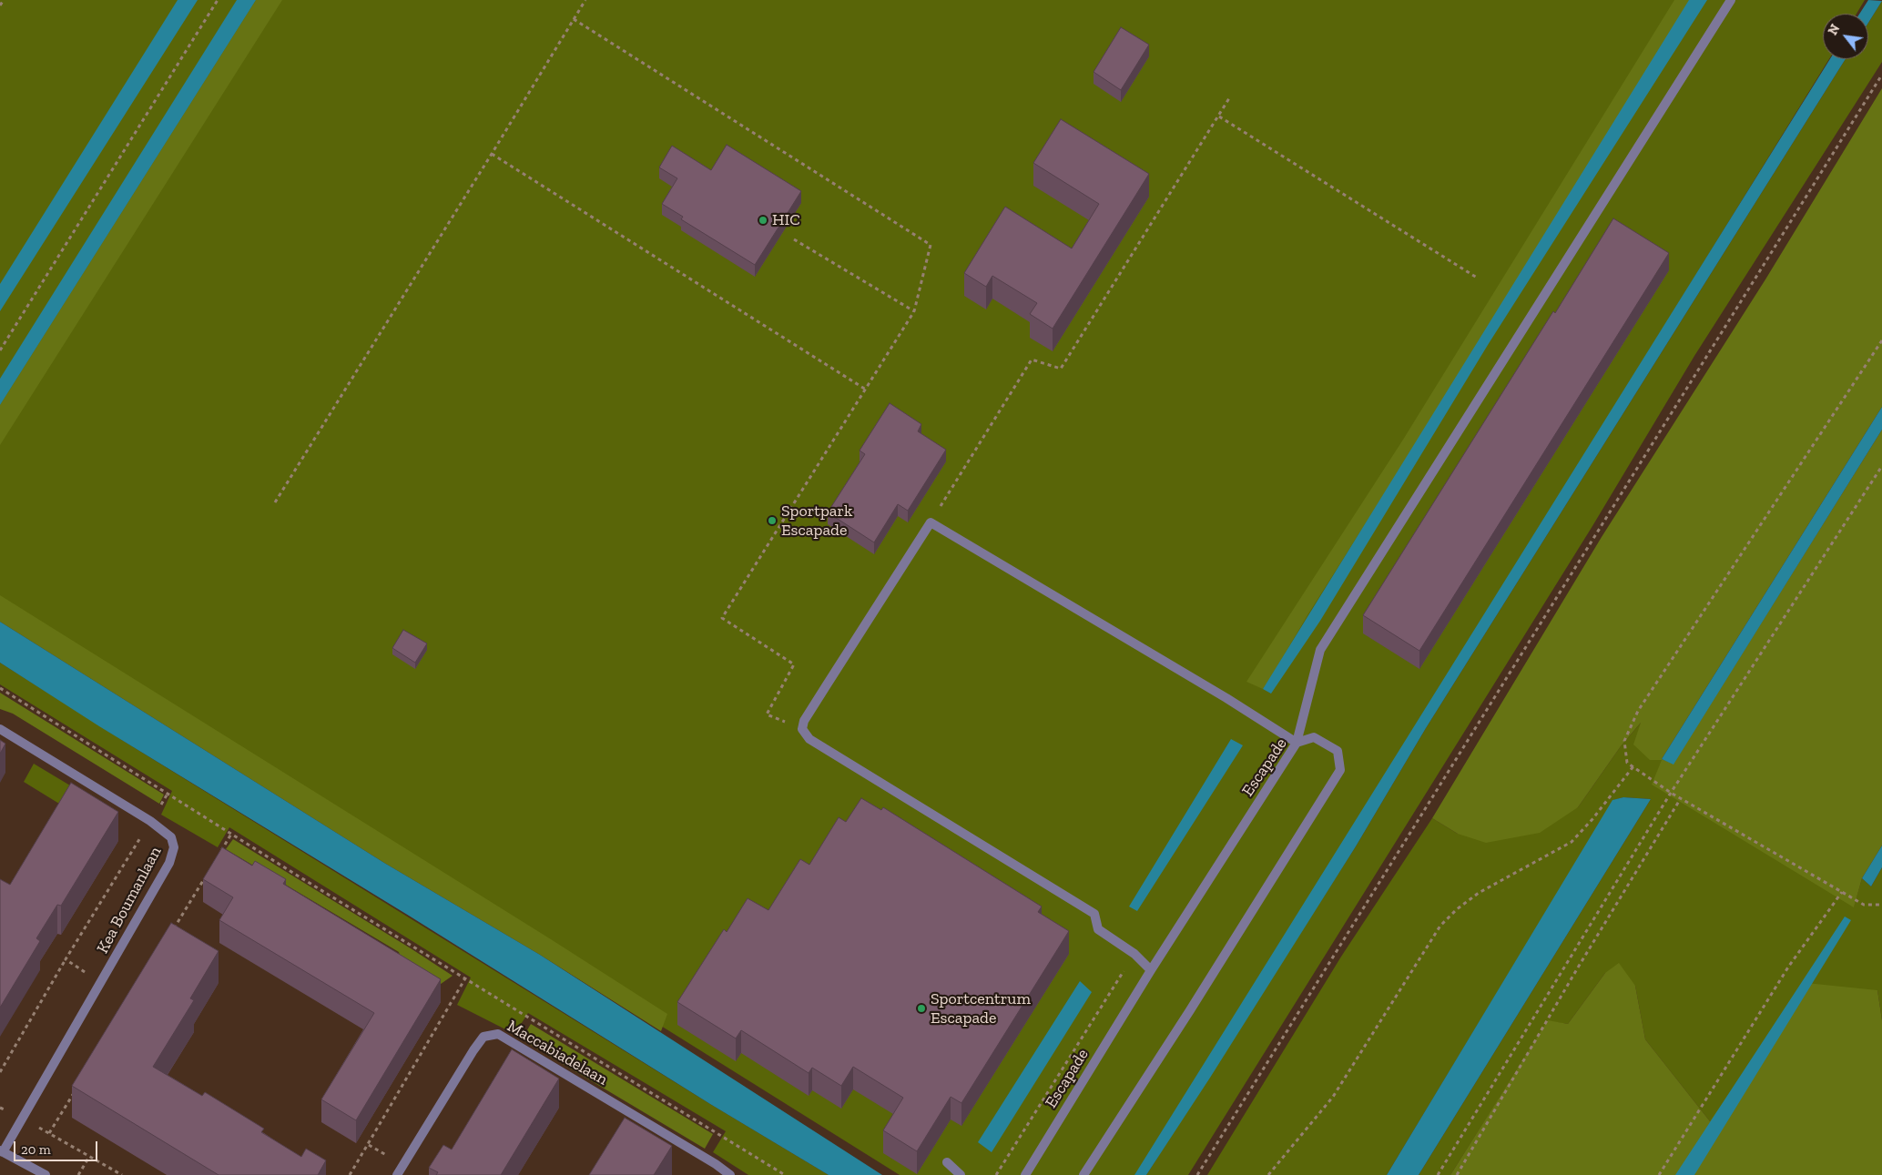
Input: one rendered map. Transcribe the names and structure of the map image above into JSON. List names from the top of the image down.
{
  "streets": {
    "street": ["Escapade", "Kea Boumanlaan", "Maccabiadelaan"]
  },
  "places": ["HIC", "Sportpark Escapade", "Sportcentrum Escapade"],
  "scale_bar": "20 m",
  "north": "top left"
}
